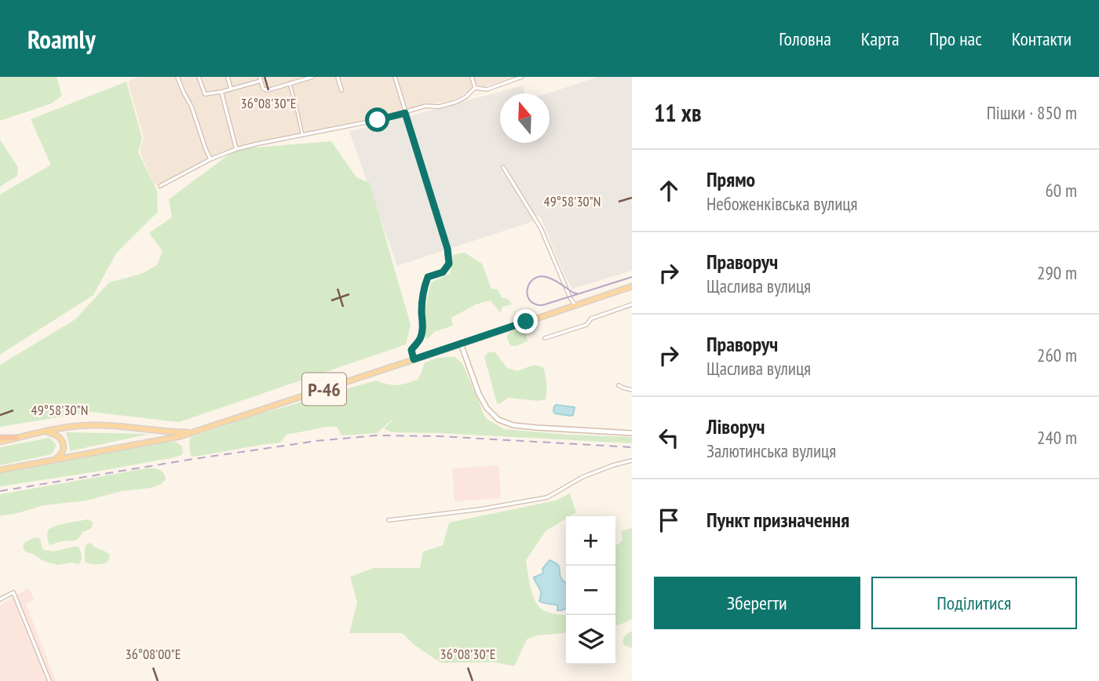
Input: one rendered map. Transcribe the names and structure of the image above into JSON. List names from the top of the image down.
{
  "streets": {
    "main road": ["Р-46"]
  },
  "north": "top",
  "page": {
    "header": "Roamly",
    "nav": [
      "Головна",
      "Карта",
      "Про нас",
      "Контакти"
    ],
    "heading": ["11 хв", "Пішки · 850 m"],
    "list": [
      ["Прямо", "Небоженківська вулиця", "60 m"],
      ["Праворуч", "Щаслива вулиця", "290 m"],
      ["Праворуч", "Щаслива вулиця", "260 m"],
      ["Ліворуч", "Залютинська вулиця", "240 m"],
      "Пункт призначення"
    ],
    "map_buttons": ["+", "−"],
    "buttons": ["Зберегти", "Поділитися"]
  },
  "coordinates": ["36°08'30\"E", "49°58'30\"N", "36°08'00\"E"]
}
